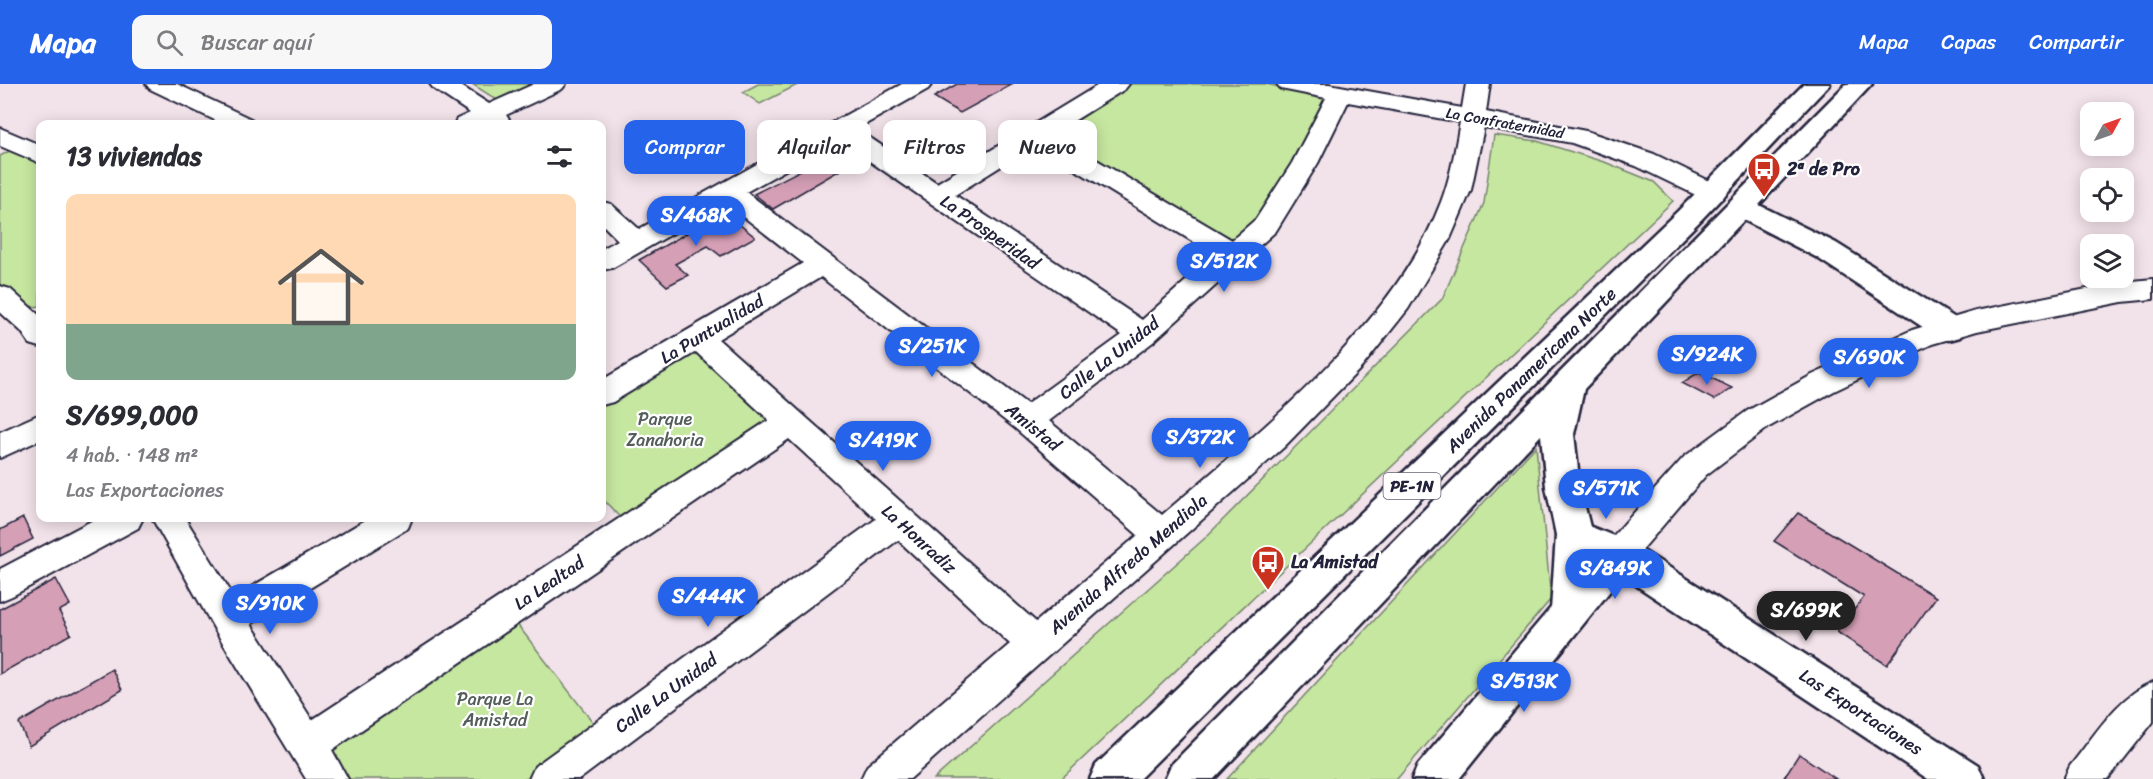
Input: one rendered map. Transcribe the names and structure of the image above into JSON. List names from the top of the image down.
{
  "streets": {
    "main road": ["Avenida Panamericana Norte", "PE-1N", "Las Exportaciones"],
    "street": [
      "La Confraternidad",
      "La Prosperidad",
      "La Puntualidad",
      "Calle La Unidad",
      "Amistad",
      "La Honradiz",
      "Avenida Alfredo Mendiola",
      "La Lealtad"
    ]
  },
  "crossings": [
    ["La Confraternidad", "Calle La Unidad"],
    ["La Confraternidad", "Avenida Panamericana Norte"],
    ["La Confraternidad", "Avenida Alfredo Mendiola"],
    ["La Prosperidad", "Calle La Unidad"],
    ["La Puntualidad", "Amistad"],
    ["La Puntualidad", "La Honradiz"],
    ["Calle La Unidad", "Amistad"],
    ["Calle La Unidad", "La Honradiz"],
    ["Amistad", "Avenida Alfredo Mendiola"],
    ["La Honradiz", "Avenida Alfredo Mendiola"],
    ["La Honradiz", "La Lealtad"]
  ],
  "parks": ["Parque Zanahoria", "Parque La Amistad"],
  "places": {
    "bus stop": ["2ª de Pro", "La Amistad"]
  },
  "north": "top right",
  "page": {
    "header": "Mapa",
    "search": "Buscar aquí",
    "nav": ["Mapa", "Capas", "Compartir"],
    "chip": [
      "Comprar",
      "Alquilar",
      "Filtros",
      "Nuevo"
    ],
    "heading": "13 viviendas",
    "list": [
      {
        "name": "S/699,000",
        "note": "4 hab. · 148 m² · Las Exportaciones"
      }
    ],
    "price": [
      "S/468K",
      "S/512K",
      "S/251K",
      "S/924K",
      "S/690K",
      "S/372K",
      "S/419K",
      "S/571K",
      "S/849K",
      "S/444K",
      "S/910K",
      "S/699K",
      "S/513K"
    ]
  }
}
